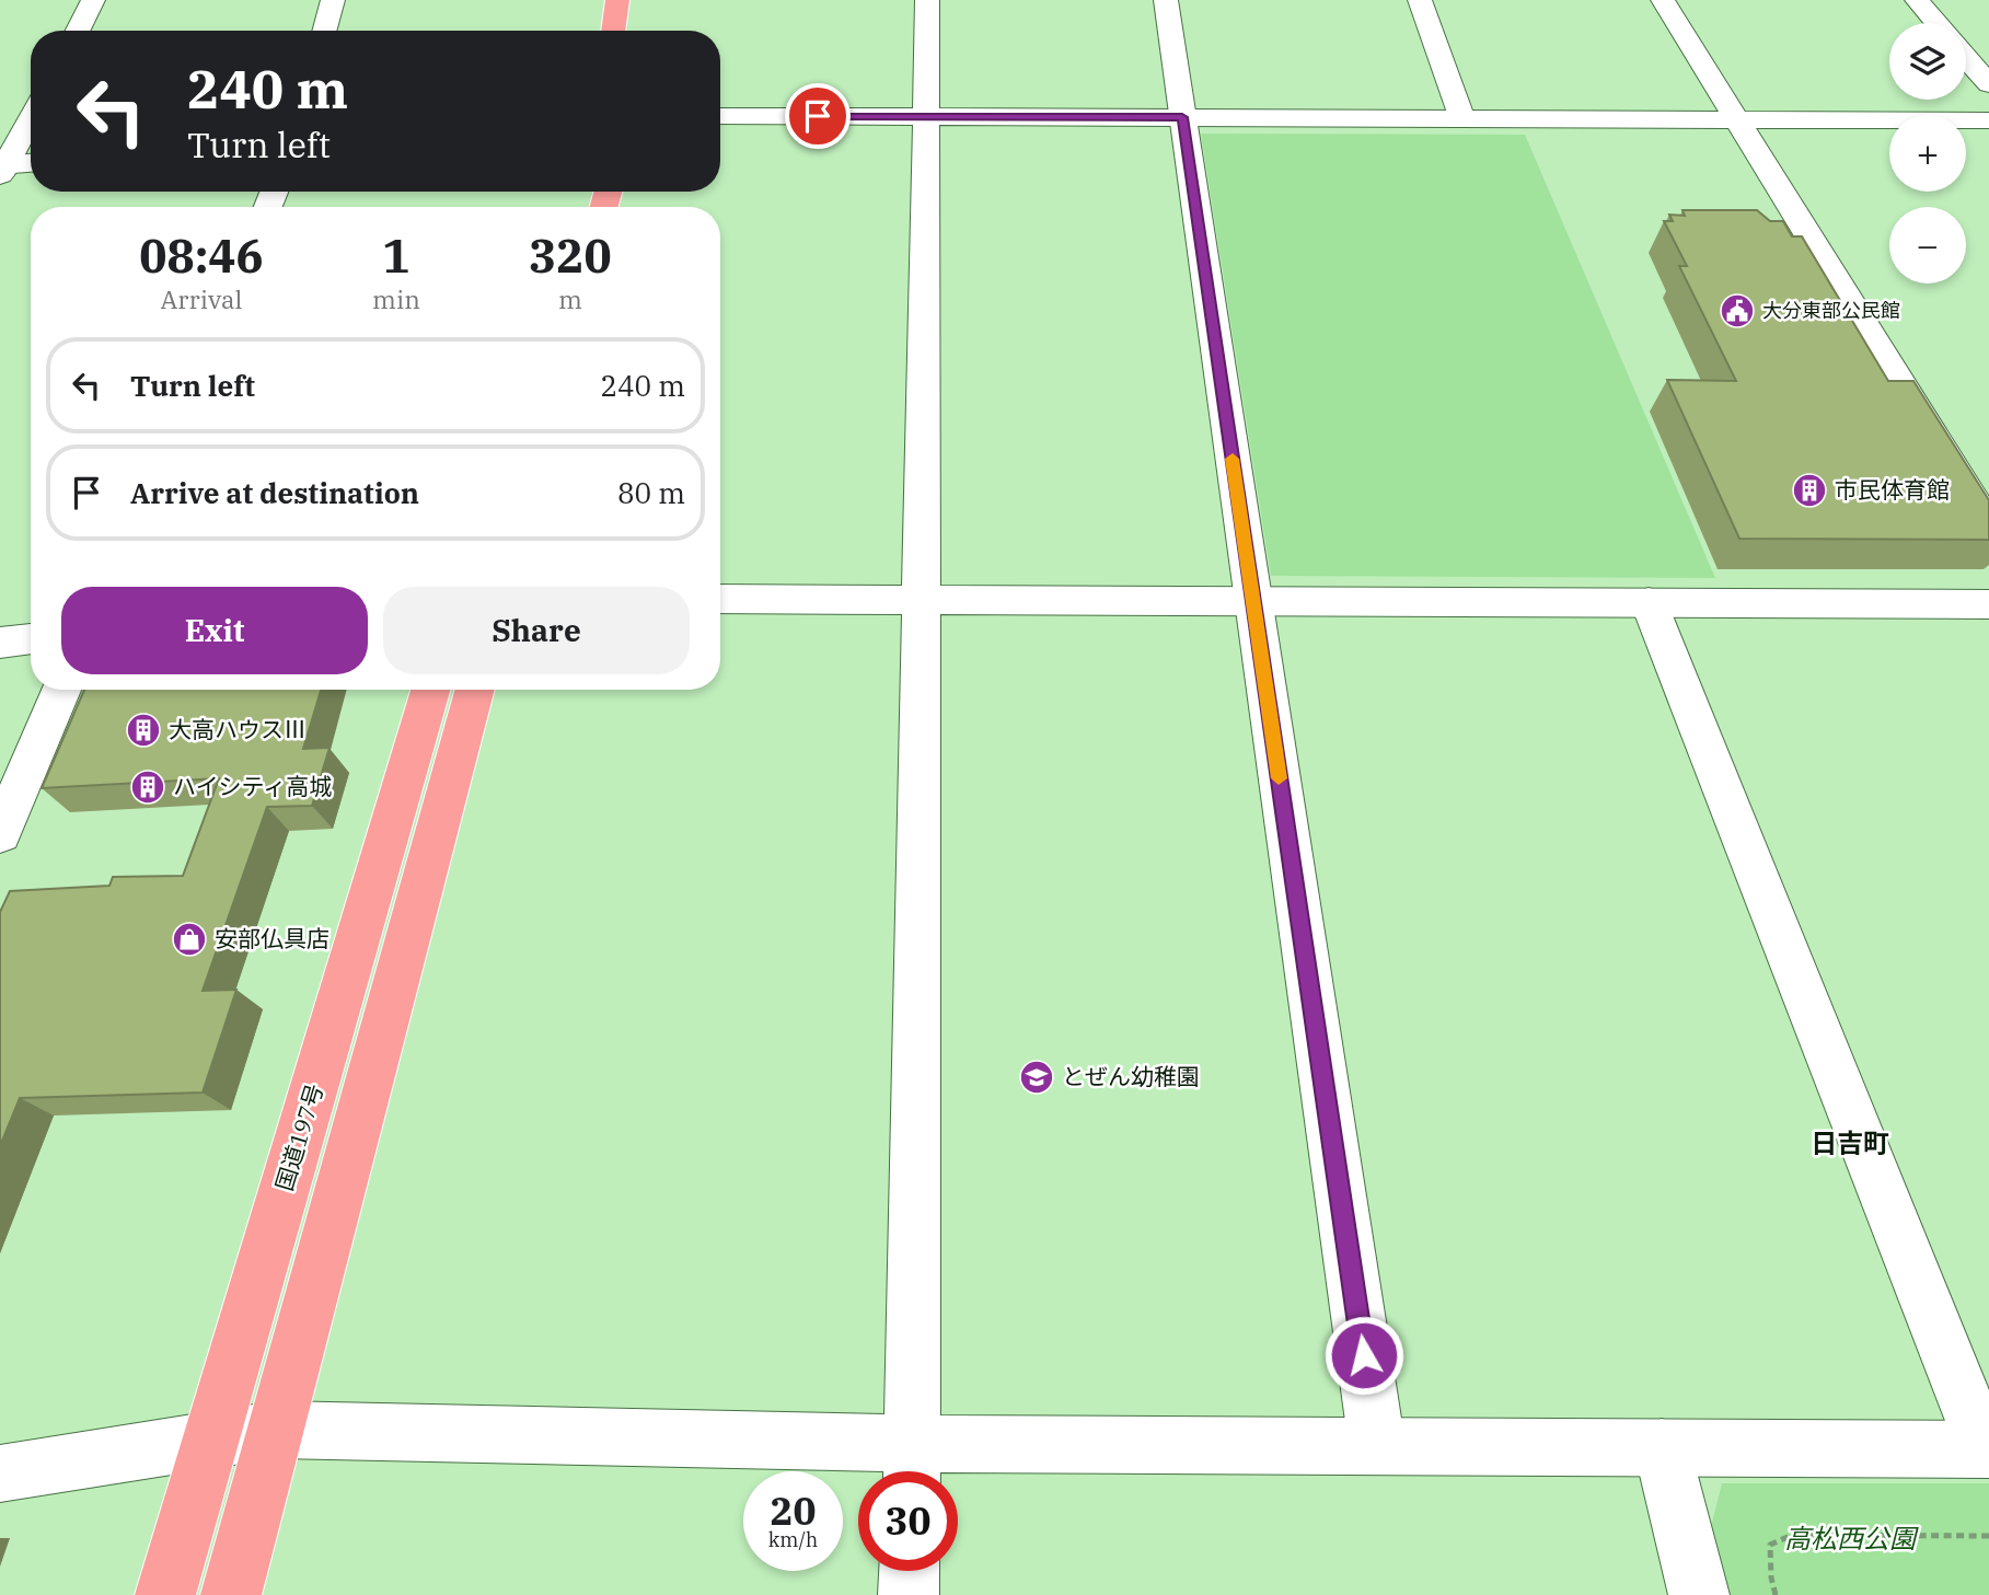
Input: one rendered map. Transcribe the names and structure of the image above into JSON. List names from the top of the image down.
{
  "streets": {
    "highway": ["国道197号"]
  },
  "districts": ["日吉町"],
  "parks": ["高松西公園"],
  "places": {
    "public building": ["大分東部公民館"],
    "building": ["市民体育館", "大高ハウスⅢ", "ハイシティ高城"],
    "shop": ["安部仏具店"],
    "school or university": ["とぜん幼稚園"]
  },
  "page": {
    "map_buttons": ["+", "−"],
    "turn": ["240 m", "Turn left"],
    "eta": [
      "08:46",
      "Arrival",
      "1",
      "min",
      "320",
      "m"
    ],
    "list": [
      {
        "name": "Turn left",
        "value": "240 m"
      },
      {
        "name": "Arrive at destination",
        "value": "80 m"
      }
    ],
    "buttons": ["Exit", "Share"],
    "speed": "20 km/h",
    "limit": "30"
  }
}
